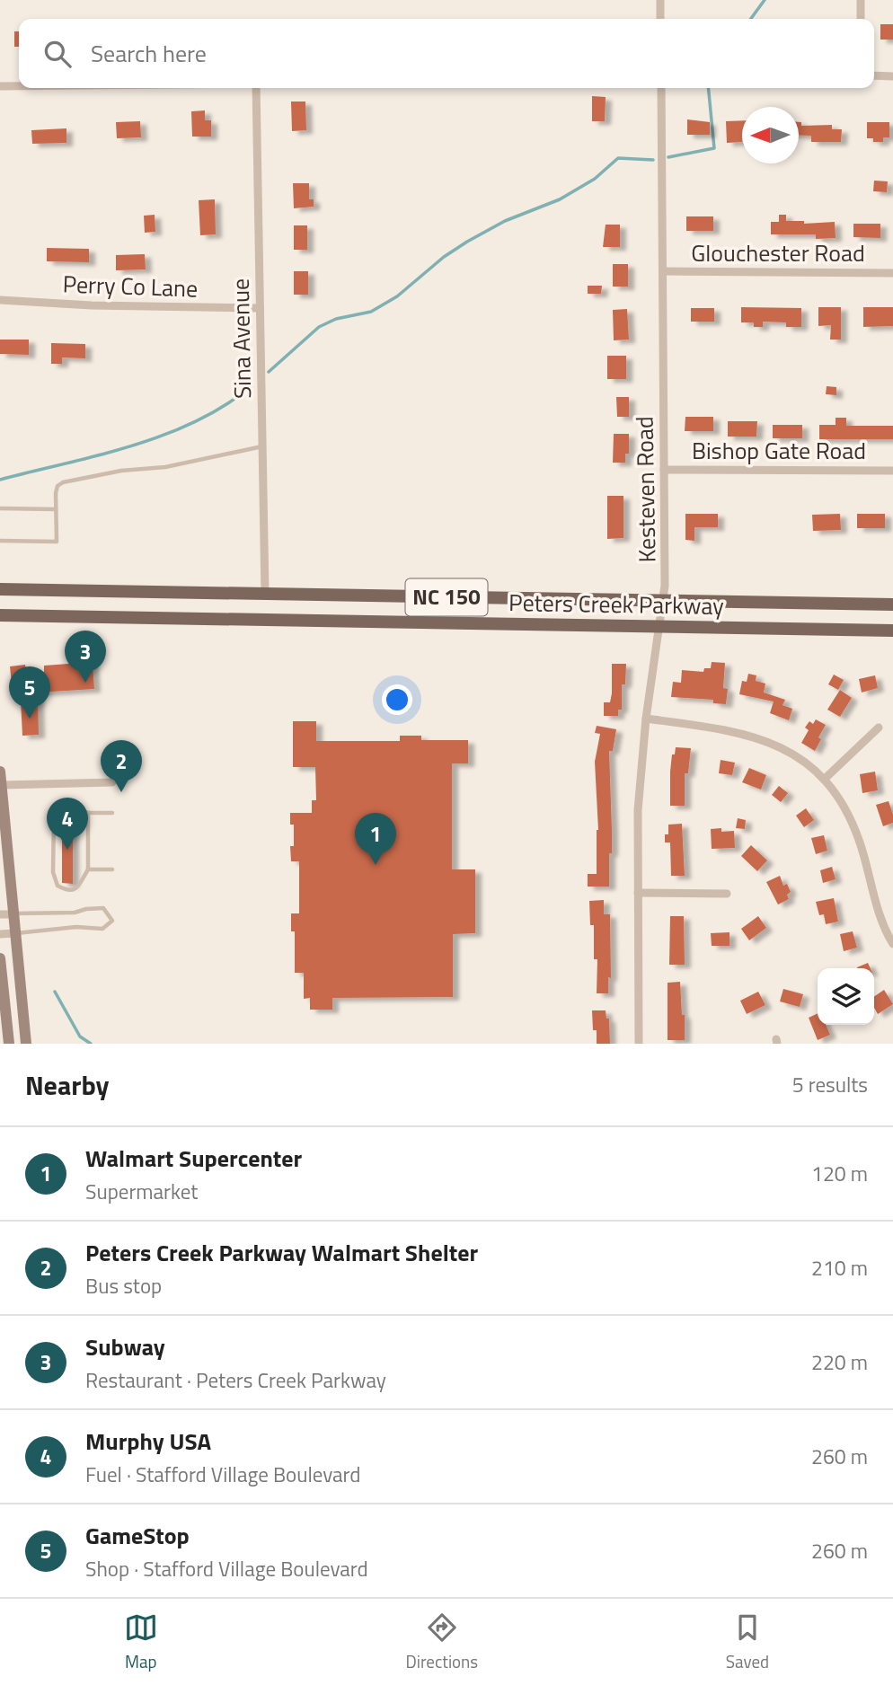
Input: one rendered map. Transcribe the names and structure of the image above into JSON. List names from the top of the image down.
{
  "streets": {
    "main road": ["NC 150", "Peters Creek Parkway"],
    "street": [
      "Glouchester Road",
      "Perry Co Lane",
      "Sina Avenue",
      "Bishop Gate Road",
      "Kesteven Road"
    ]
  },
  "crossings": [
    ["Glouchester Road", "Kesteven Road"],
    ["Perry Co Lane", "Sina Avenue"],
    ["Sina Avenue", "Peters Creek Parkway"],
    ["Bishop Gate Road", "Kesteven Road"],
    ["Kesteven Road", "Peters Creek Parkway"]
  ],
  "north": "left",
  "page": {
    "search": "Search here",
    "pins": [
      "3",
      "5",
      "2",
      "4",
      "1"
    ],
    "heading": ["Nearby", "5 results"],
    "list": [
      {
        "mark": "1",
        "name": "Walmart Supercenter",
        "note": "Supermarket",
        "value": "120 m"
      },
      {
        "mark": "2",
        "name": "Peters Creek Parkway Walmart Shelter",
        "note": "Bus stop",
        "value": "210 m"
      },
      {
        "mark": "3",
        "name": "Subway",
        "note": "Restaurant · Peters Creek Parkway",
        "value": "220 m"
      },
      {
        "mark": "4",
        "name": "Murphy USA",
        "note": "Fuel · Stafford Village Boulevard",
        "value": "260 m"
      },
      {
        "mark": "5",
        "name": "GameStop",
        "note": "Shop · Stafford Village Boulevard",
        "value": "260 m"
      }
    ],
    "nav": ["Map", "Directions", "Saved"]
  }
}
